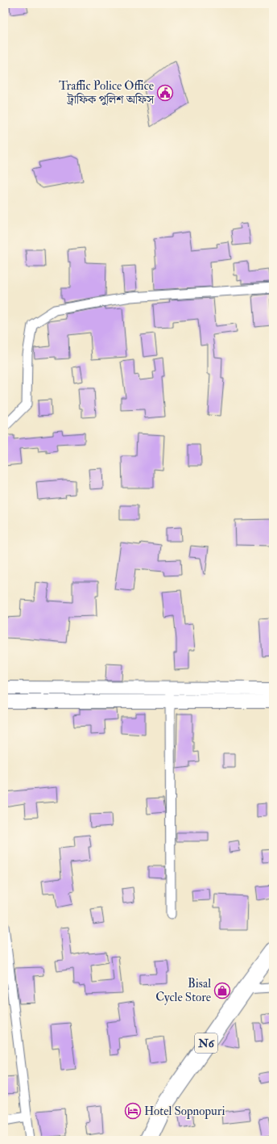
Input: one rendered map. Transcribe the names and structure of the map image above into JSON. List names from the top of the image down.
{
  "streets": {
    "highway": ["N6"]
  },
  "places": {
    "public building": ["Traffic Police Office ট্রাফিক পুলিশ অফিস"],
    "shop": ["Bisal Cycle Store"],
    "hotel": ["Hotel Sopnopuri"]
  }
}
